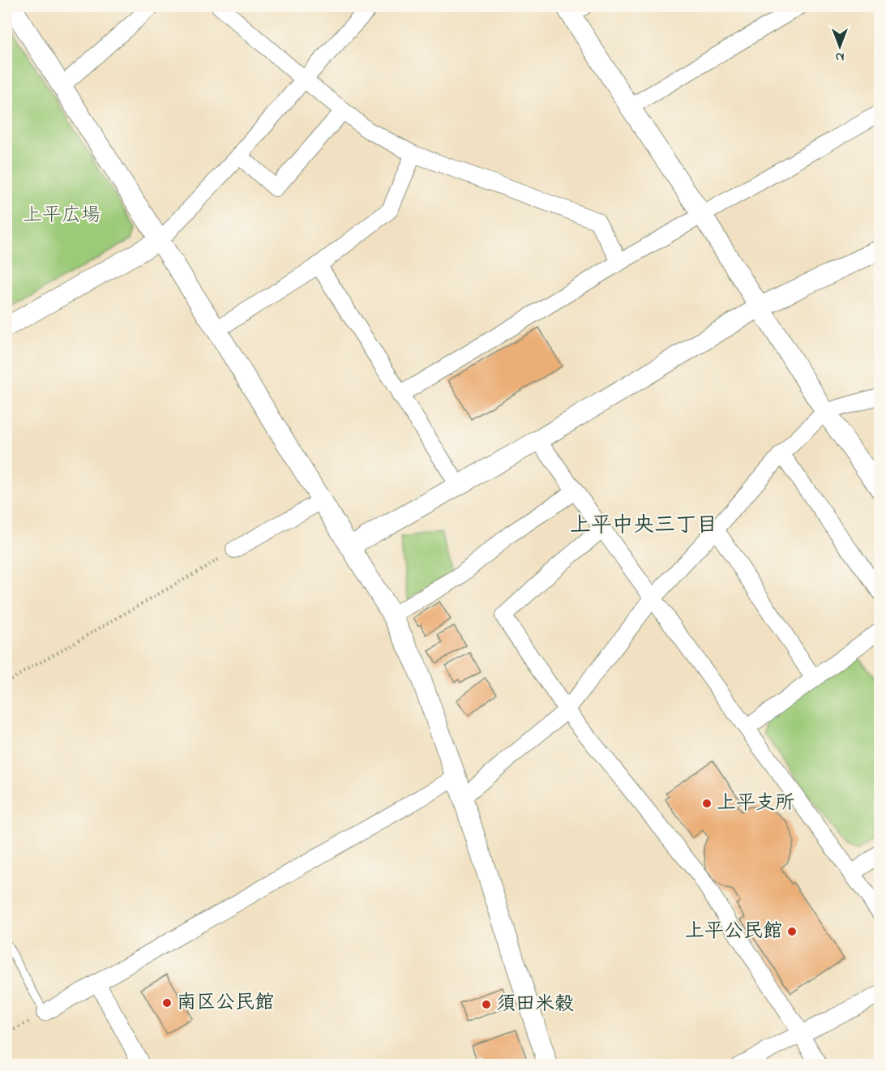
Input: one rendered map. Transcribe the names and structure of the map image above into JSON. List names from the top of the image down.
{
  "districts": ["上平中央三丁目"],
  "parks": ["上平広場"],
  "places": [
    "上平支所",
    "上平公民館",
    "南区公民館",
    "須田米穀"
  ],
  "north": "bottom"
}
